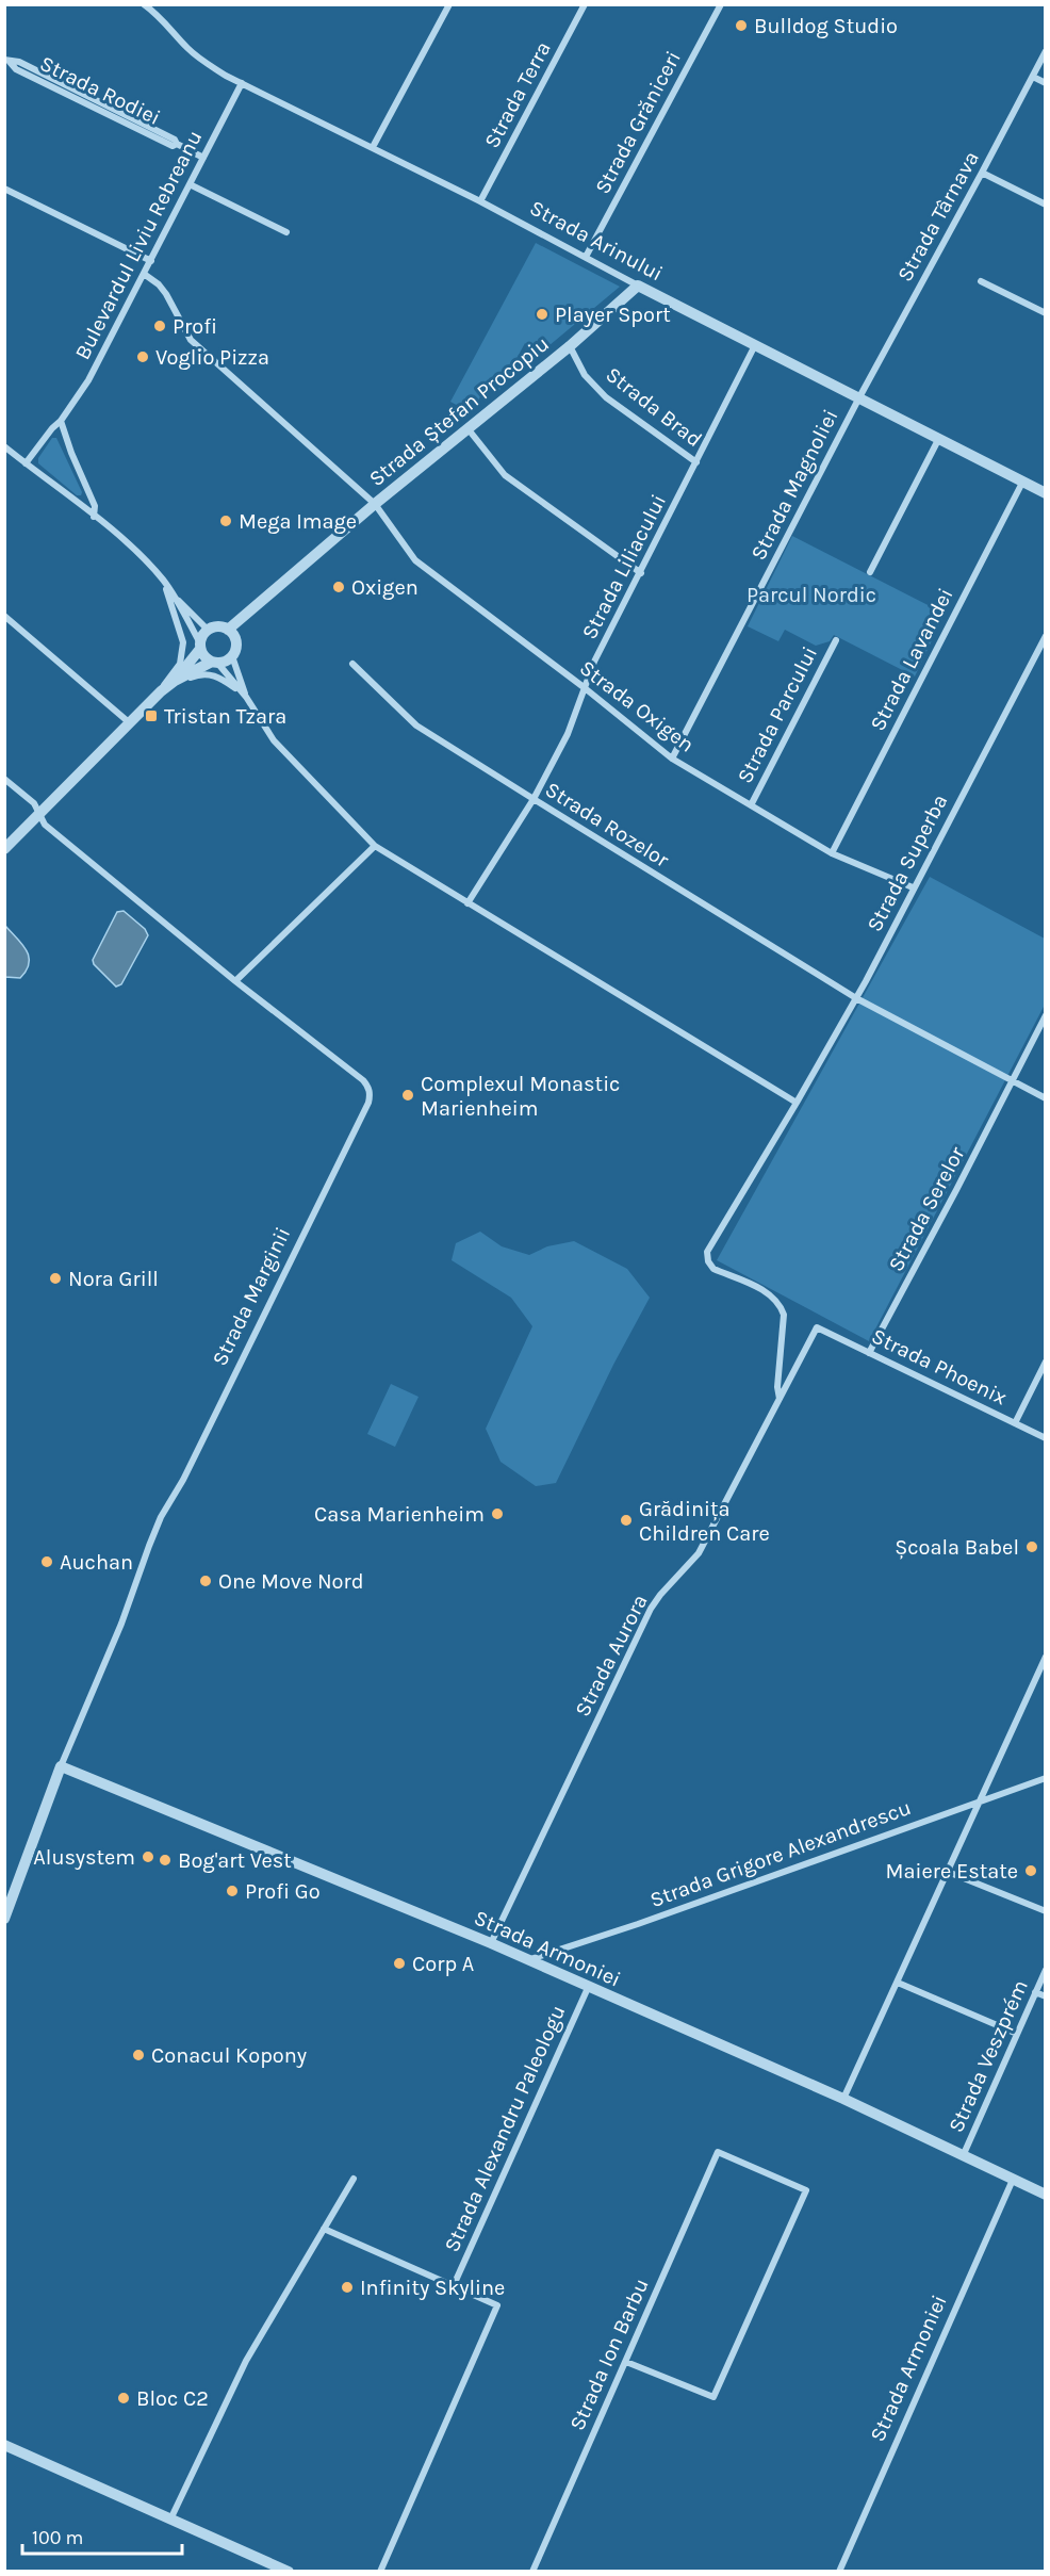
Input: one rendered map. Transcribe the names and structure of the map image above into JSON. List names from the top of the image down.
{
  "streets": {
    "street": [
      "Strada Rodiei",
      "Strada Terra",
      "Strada Grăniceri",
      "Strada Târnava",
      "Strada Arinului",
      "Bulevardul Liviu Rebreanu",
      "Strada Brad",
      "Strada Ștefan Procopiu",
      "Strada Magnoliei",
      "Strada Liliacului",
      "Strada Lavandei",
      "Strada Oxigen",
      "Strada Parcului",
      "Strada Rozelor",
      "Strada Superba",
      "Strada Serelor",
      "Strada Marginii",
      "Strada Phoenix",
      "Strada Aurora",
      "Strada Grigore Alexandrescu",
      "Strada Armoniei",
      "Strada Veszprém",
      "Strada Alexandru Paleologu",
      "Strada Ion Barbu"
    ]
  },
  "crossings": [
    ["Strada Rodiei", "Bulevardul Liviu Rebreanu"],
    ["Strada Terra", "Strada Arinului"],
    ["Strada Grăniceri", "Strada Arinului"],
    ["Strada Târnava", "Strada Arinului"],
    ["Strada Târnava", "Strada Magnoliei"],
    ["Strada Arinului", "Bulevardul Liviu Rebreanu"],
    ["Strada Arinului", "Strada Ștefan Procopiu"],
    ["Strada Arinului", "Strada Magnoliei"],
    ["Strada Arinului", "Strada Liliacului"],
    ["Strada Arinului", "Strada Lavandei"],
    ["Bulevardul Liviu Rebreanu", "Strada Oxigen"],
    ["Strada Brad", "Strada Ștefan Procopiu"],
    ["Strada Brad", "Strada Liliacului"],
    ["Strada Ștefan Procopiu", "Strada Oxigen"],
    ["Strada Magnoliei", "Strada Oxigen"],
    ["Strada Liliacului", "Strada Oxigen"],
    ["Strada Liliacului", "Strada Rozelor"],
    ["Strada Lavandei", "Strada Oxigen"],
    ["Strada Oxigen", "Strada Parcului"],
    ["Strada Oxigen", "Strada Superba"],
    ["Strada Rozelor", "Strada Superba"],
    ["Strada Rozelor", "Strada Serelor"],
    ["Strada Superba", "Strada Aurora"],
    ["Strada Serelor", "Strada Phoenix"],
    ["Strada Marginii", "Strada Armoniei"],
    ["Strada Phoenix", "Strada Aurora"],
    ["Strada Aurora", "Strada Armoniei"],
    ["Strada Grigore Alexandrescu", "Strada Armoniei"],
    ["Strada Armoniei", "Strada Veszprém"],
    ["Strada Armoniei", "Strada Alexandru Paleologu"]
  ],
  "parks": ["Parcul Nordic"],
  "places": {
    "other": [
      "Bulldog Studio",
      "Player Sport",
      "Profi",
      "Voglio Pizza",
      "Mega Image",
      "Oxigen",
      "Complexul Monastic Marienheim",
      "Nora Grill",
      "Casa Marienheim",
      "Grădinița Children Care",
      "Școala Babel",
      "Auchan",
      "One Move Nord",
      "Alusystem",
      "Bog'art Vest",
      "Maiere Estate",
      "Profi Go",
      "Corp A",
      "Conacul Kopony",
      "Infinity Skyline",
      "Bloc C2"
    ],
    "transit": ["Tristan Tzara"]
  },
  "scale_bar": "100 m"
}
